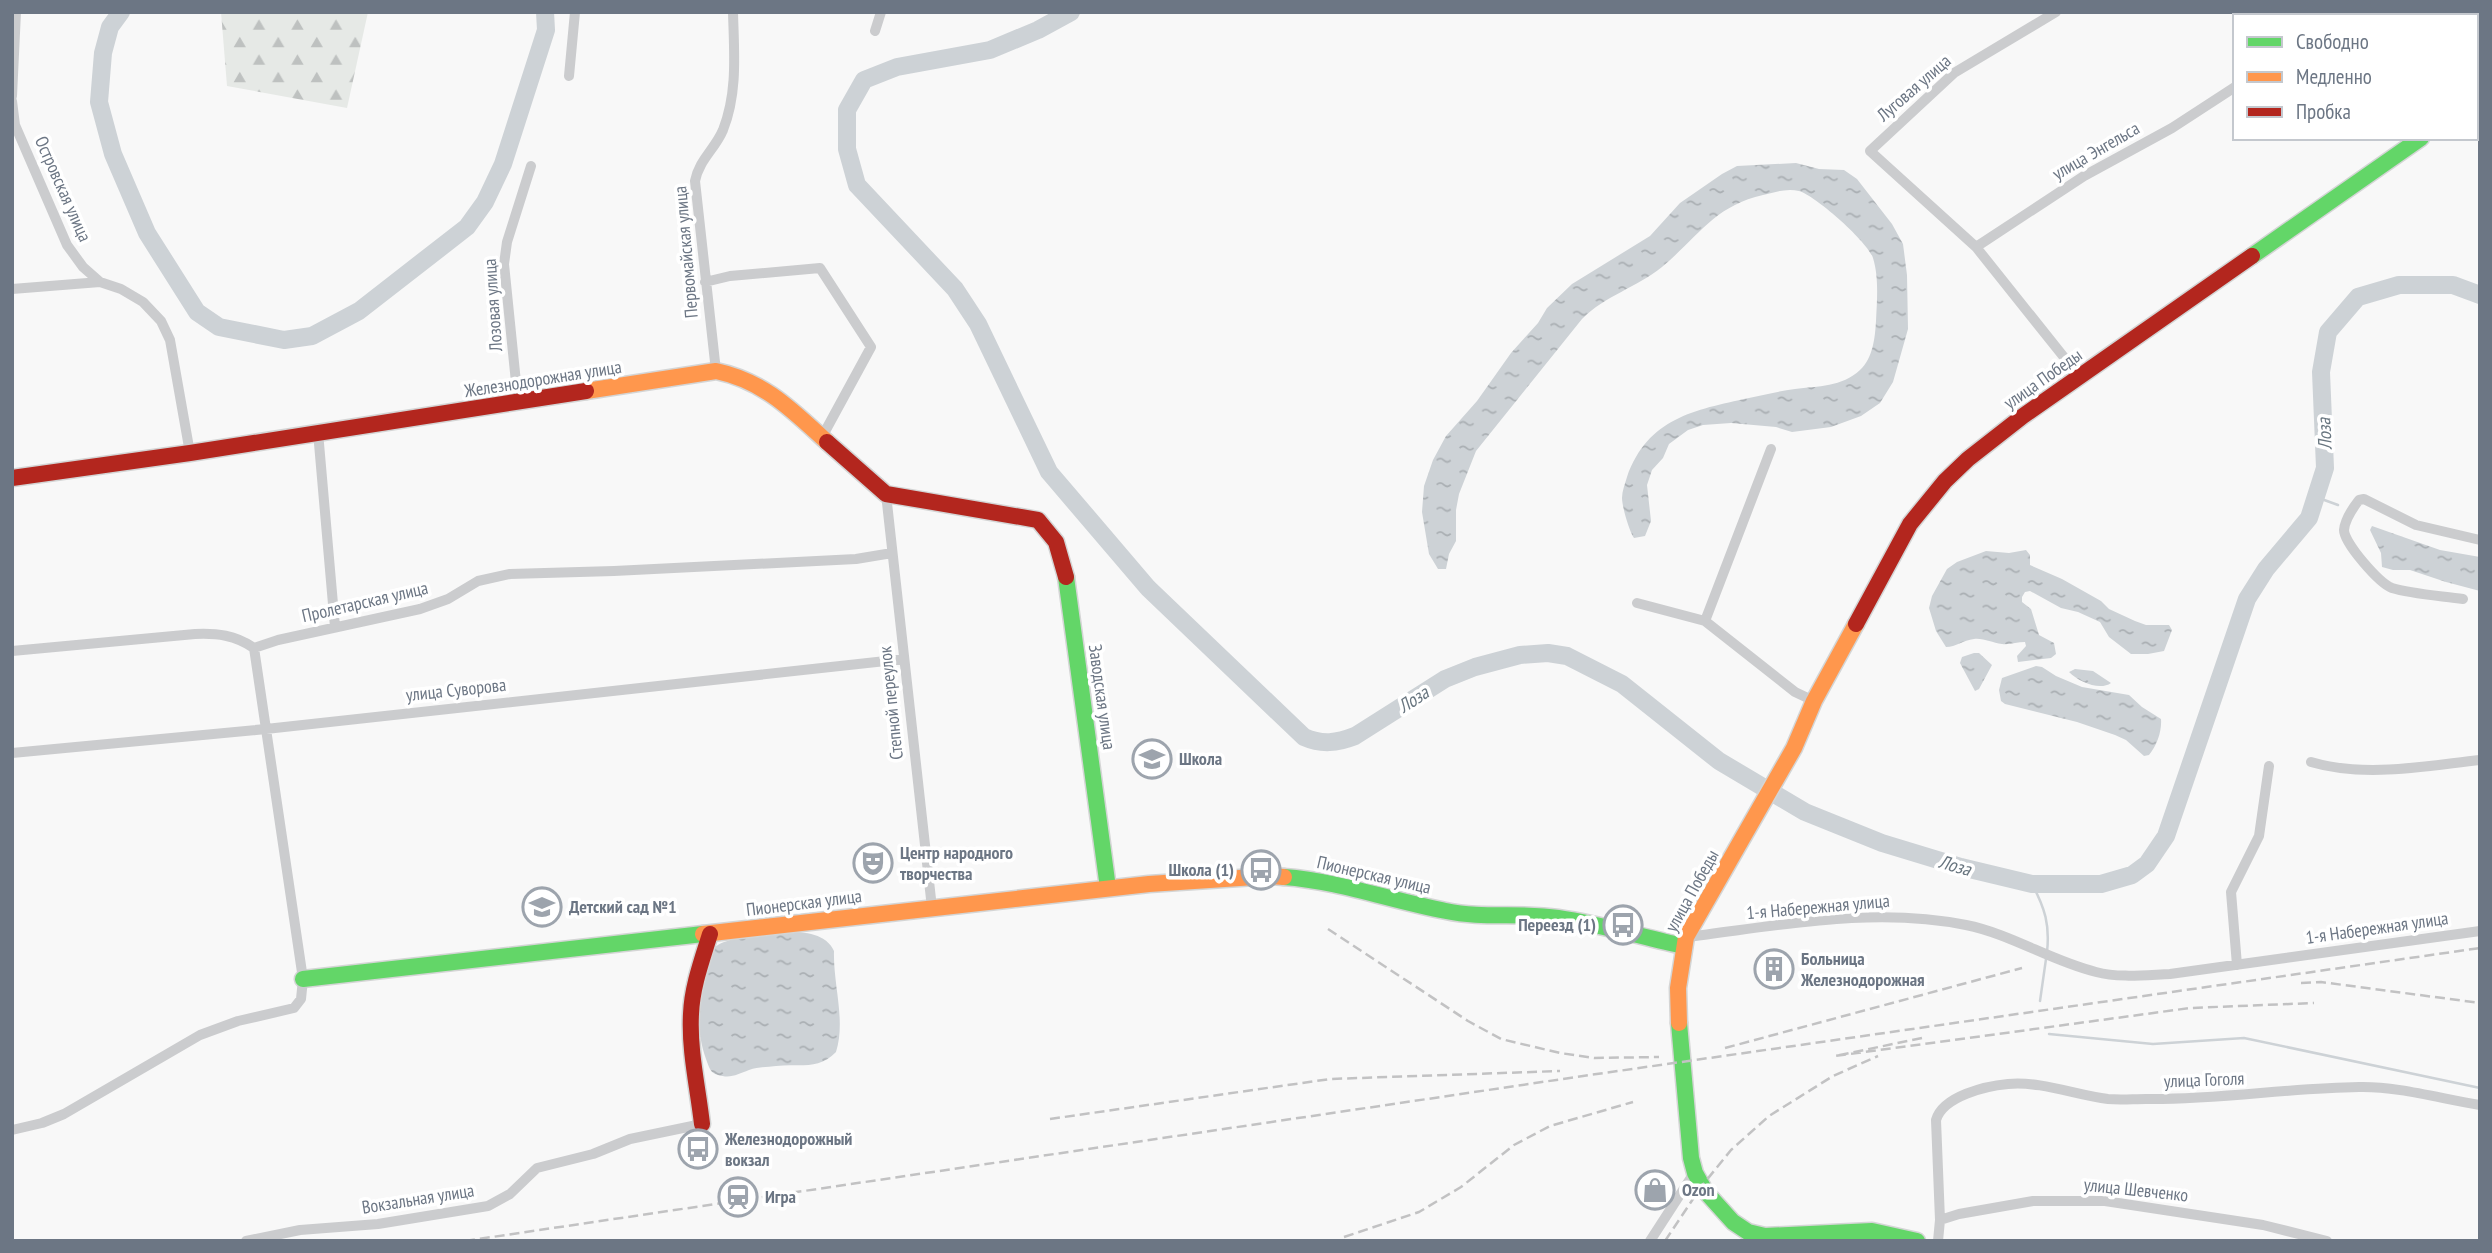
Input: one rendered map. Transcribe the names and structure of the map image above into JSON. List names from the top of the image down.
{
  "streets": {
    "street": [
      "Луговая улица",
      "улица Энгельса",
      "Островская улица",
      "Первомайская улица",
      "Лозовая улица",
      "Железнодорожная улица",
      "улица Победы",
      "Пролетарская улица",
      "улица Суворова",
      "Заводская улица",
      "Степной переулок",
      "Пионерская улица",
      "1-я Набережная улица",
      "улица Гоголя",
      "улица Шевченко",
      "Вокзальная улица"
    ]
  },
  "crossings": [
    ["Луговая улица", "улица Энгельса"],
    ["Островская улица", "Железнодорожная улица"],
    ["Первомайская улица", "Железнодорожная улица"],
    ["Лозовая улица", "Железнодорожная улица"],
    ["Железнодорожная улица", "Заводская улица"],
    ["Железнодорожная улица", "Степной переулок"],
    ["улица Победы", "Пионерская улица"],
    ["улица Победы", "1-я Набережная улица"],
    ["Пролетарская улица", "Степной переулок"],
    ["улица Суворова", "Степной переулок"],
    ["Заводская улица", "Степной переулок"],
    ["Заводская улица", "Пионерская улица"],
    ["Степной переулок", "Пионерская улица"],
    ["Пионерская улица", "1-я Набережная улица"],
    ["улица Гоголя", "улица Шевченко"]
  ],
  "water": ["Лоза"],
  "places": {
    "school or university": ["Школа", "Детский сад №1"],
    "theatre": ["Центр народного творчества"],
    "bus stop": ["Школа (1)", "Переезд (1)", "Железнодорожный вокзал"],
    "building": ["Больница Железнодорожная"],
    "shop": ["Ozon"],
    "station": ["Игра"]
  },
  "legend": ["Свободно", "Медленно", "Пробка"]
}
